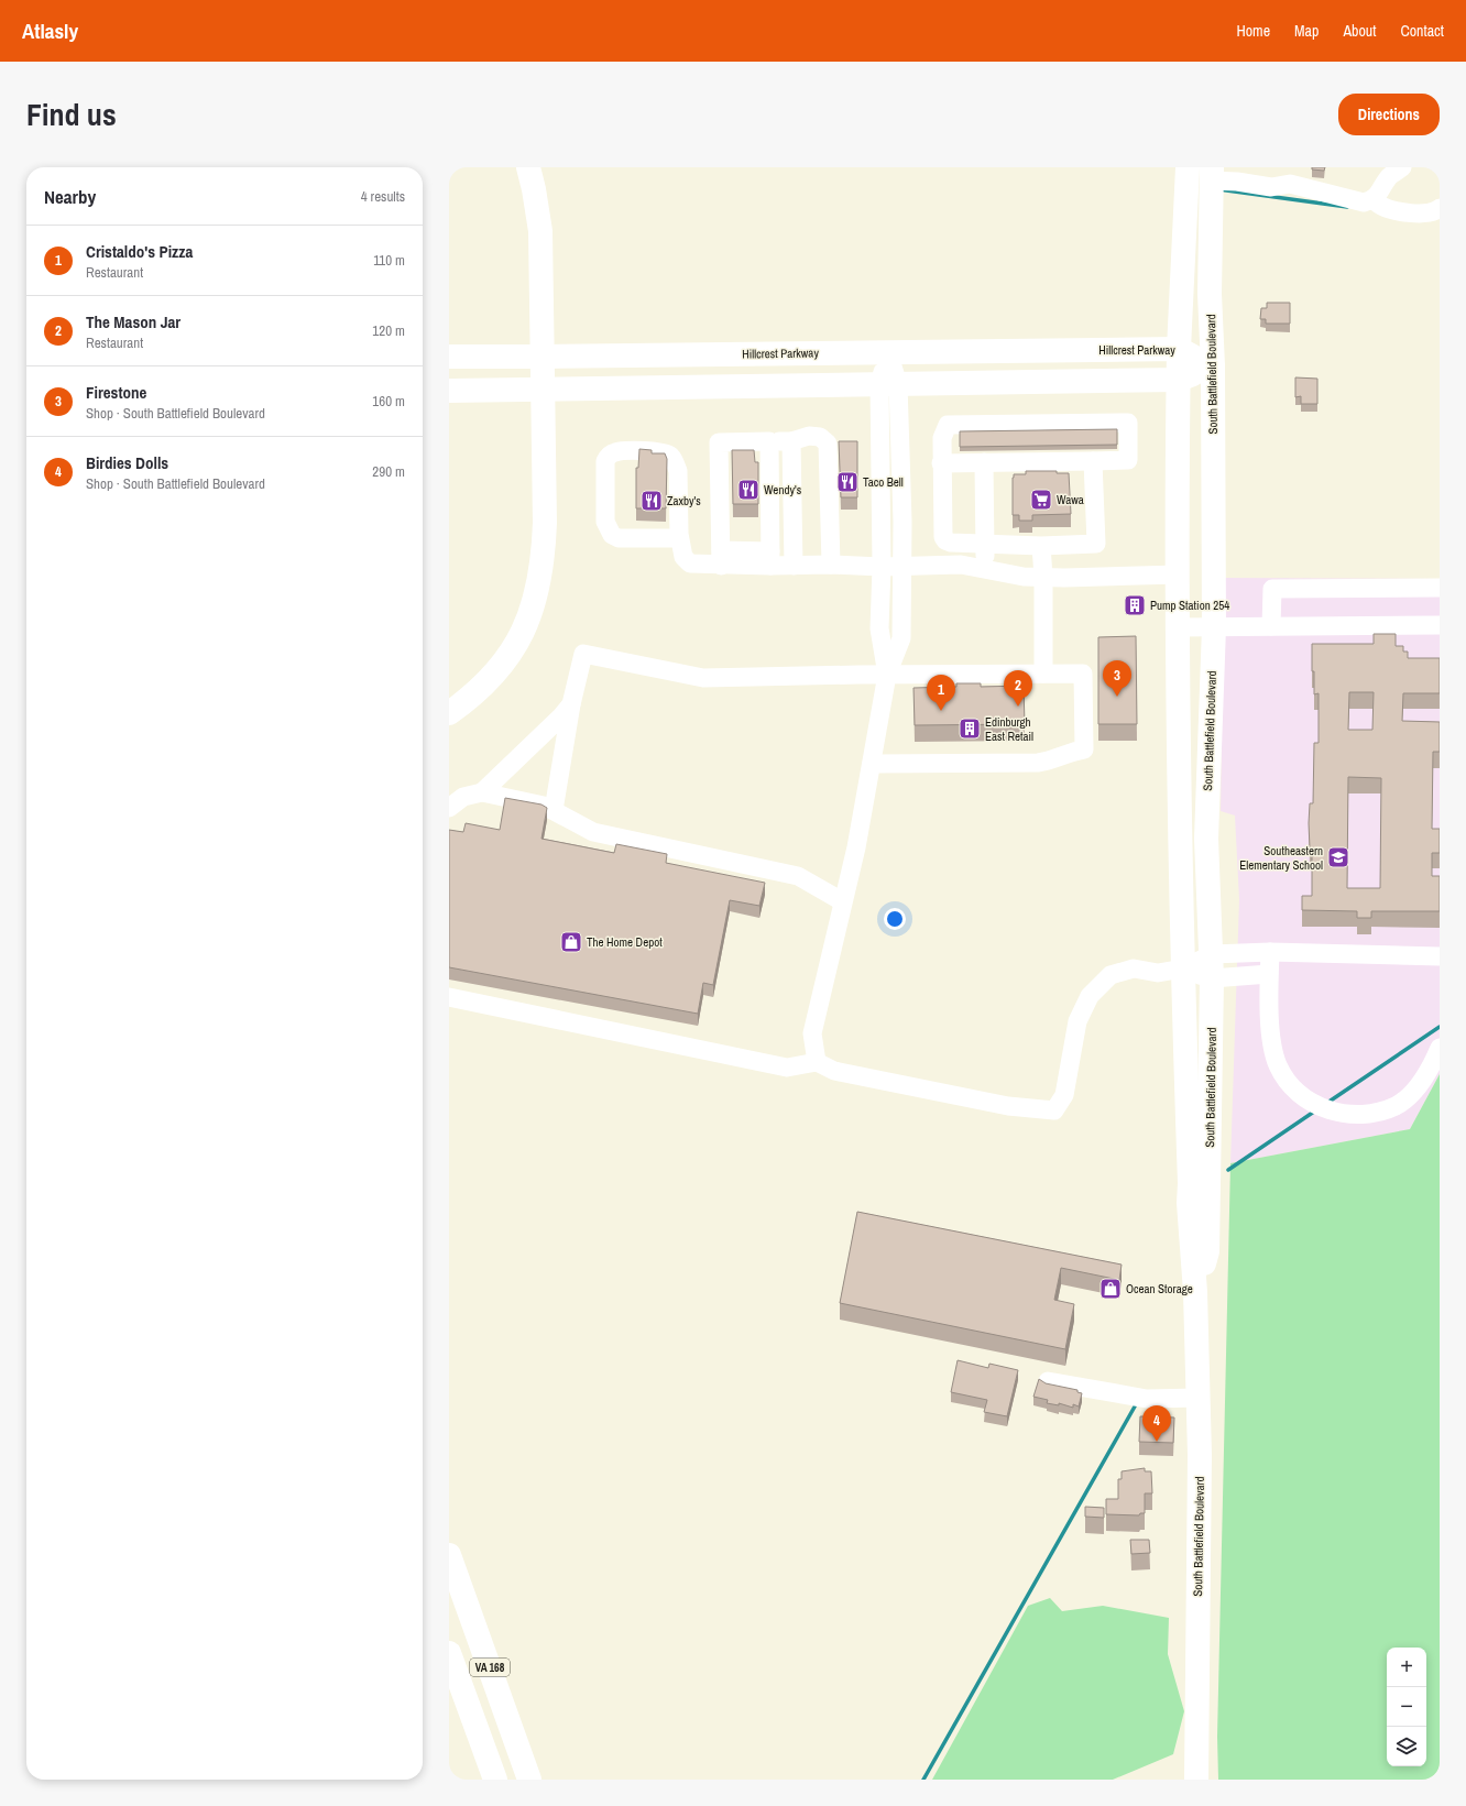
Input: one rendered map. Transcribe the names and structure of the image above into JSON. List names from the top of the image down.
{
  "streets": {
    "main road": ["Hillcrest Parkway", "South Battlefield Boulevard", "VA 168"]
  },
  "crossings": [
    ["Hillcrest Parkway", "South Battlefield Boulevard"]
  ],
  "places": {
    "restaurant": ["Taco Bell", "Wendy's", "Zaxby's"],
    "supermarket": ["Wawa"],
    "building": ["Pump Station 254", "Edinburgh East Retail"],
    "school or university": ["Southeastern Elementary School"],
    "shop": ["The Home Depot", "Ocean Storage"]
  },
  "page": {
    "header": "Atlasly",
    "nav": [
      "Home",
      "Map",
      "About",
      "Contact"
    ],
    "title": "Find us",
    "buttons": "Directions",
    "heading": ["Nearby", "4 results"],
    "list": [
      {
        "mark": "1",
        "name": "Cristaldo's Pizza",
        "note": "Restaurant",
        "value": "110 m"
      },
      {
        "mark": "2",
        "name": "The Mason Jar",
        "note": "Restaurant",
        "value": "120 m"
      },
      {
        "mark": "3",
        "name": "Firestone",
        "note": "Shop · South Battlefield Boulevard",
        "value": "160 m"
      },
      {
        "mark": "4",
        "name": "Birdies Dolls",
        "note": "Shop · South Battlefield Boulevard",
        "value": "290 m"
      }
    ],
    "pins": [
      "3",
      "2",
      "1",
      "4"
    ],
    "map_buttons": ["+", "−"]
  }
}
